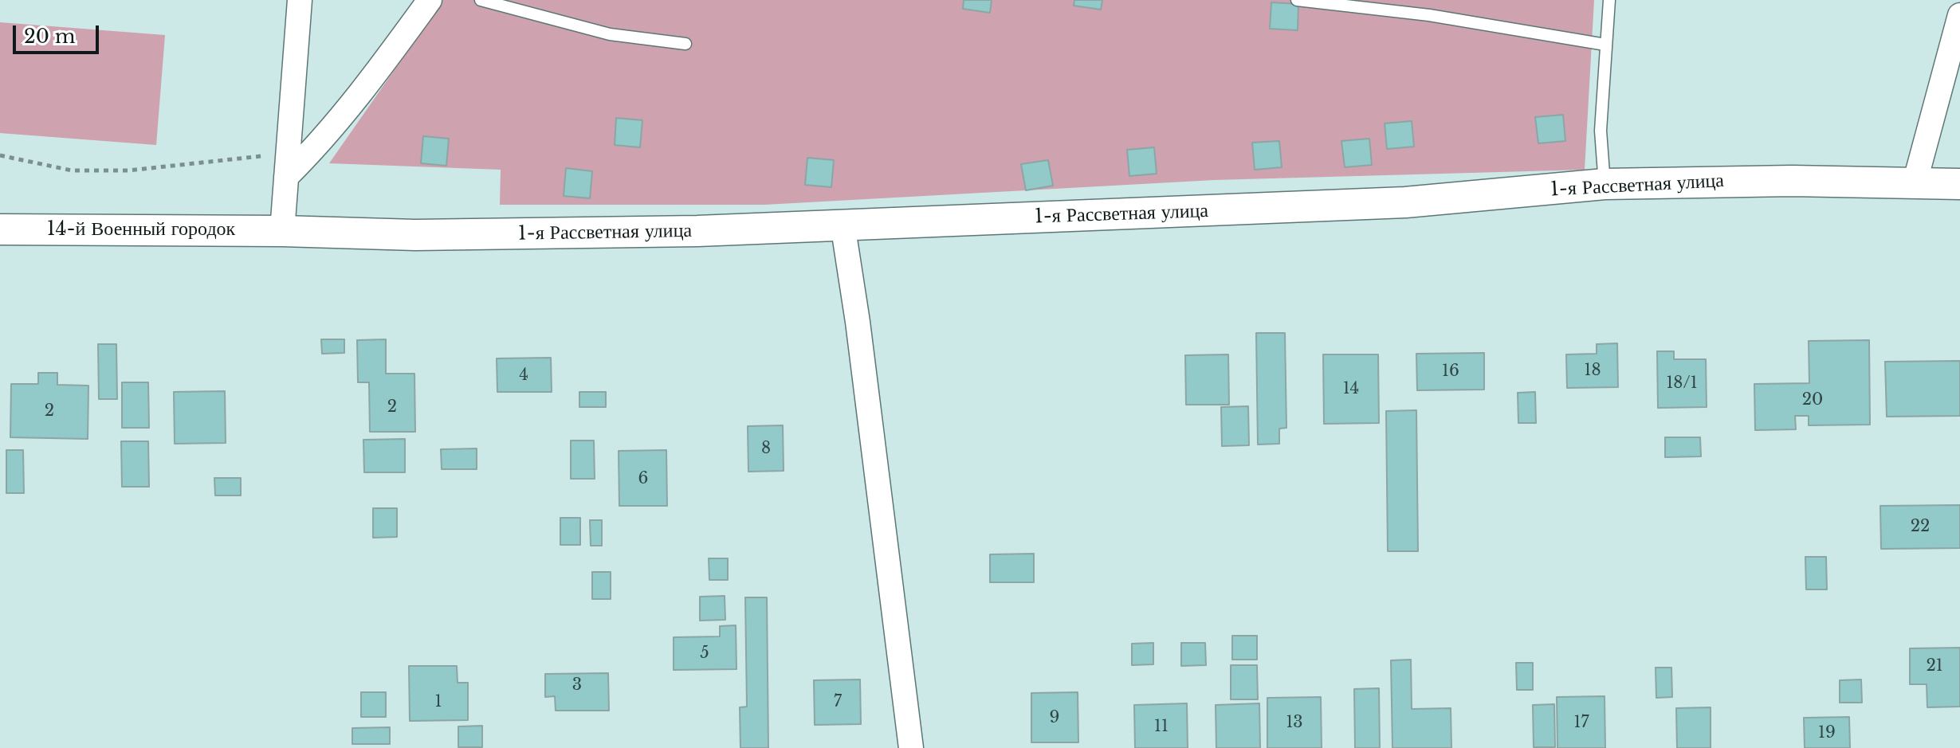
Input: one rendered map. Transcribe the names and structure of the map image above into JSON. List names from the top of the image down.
{
  "streets": {
    "street": ["1-я Рассветная улица", "14-й Военный городок"]
  },
  "crossings": [
    ["1-я Рассветная улица", "14-й Военный городок"]
  ],
  "house_numbers": [
    "18",
    "16",
    "4",
    "18/1",
    "14",
    "20",
    "2",
    "2",
    "8",
    "6",
    "22",
    "5",
    "21",
    "3",
    "1",
    "7",
    "9",
    "13",
    "17",
    "11",
    "19"
  ],
  "scale_bar": "20 m"
}
